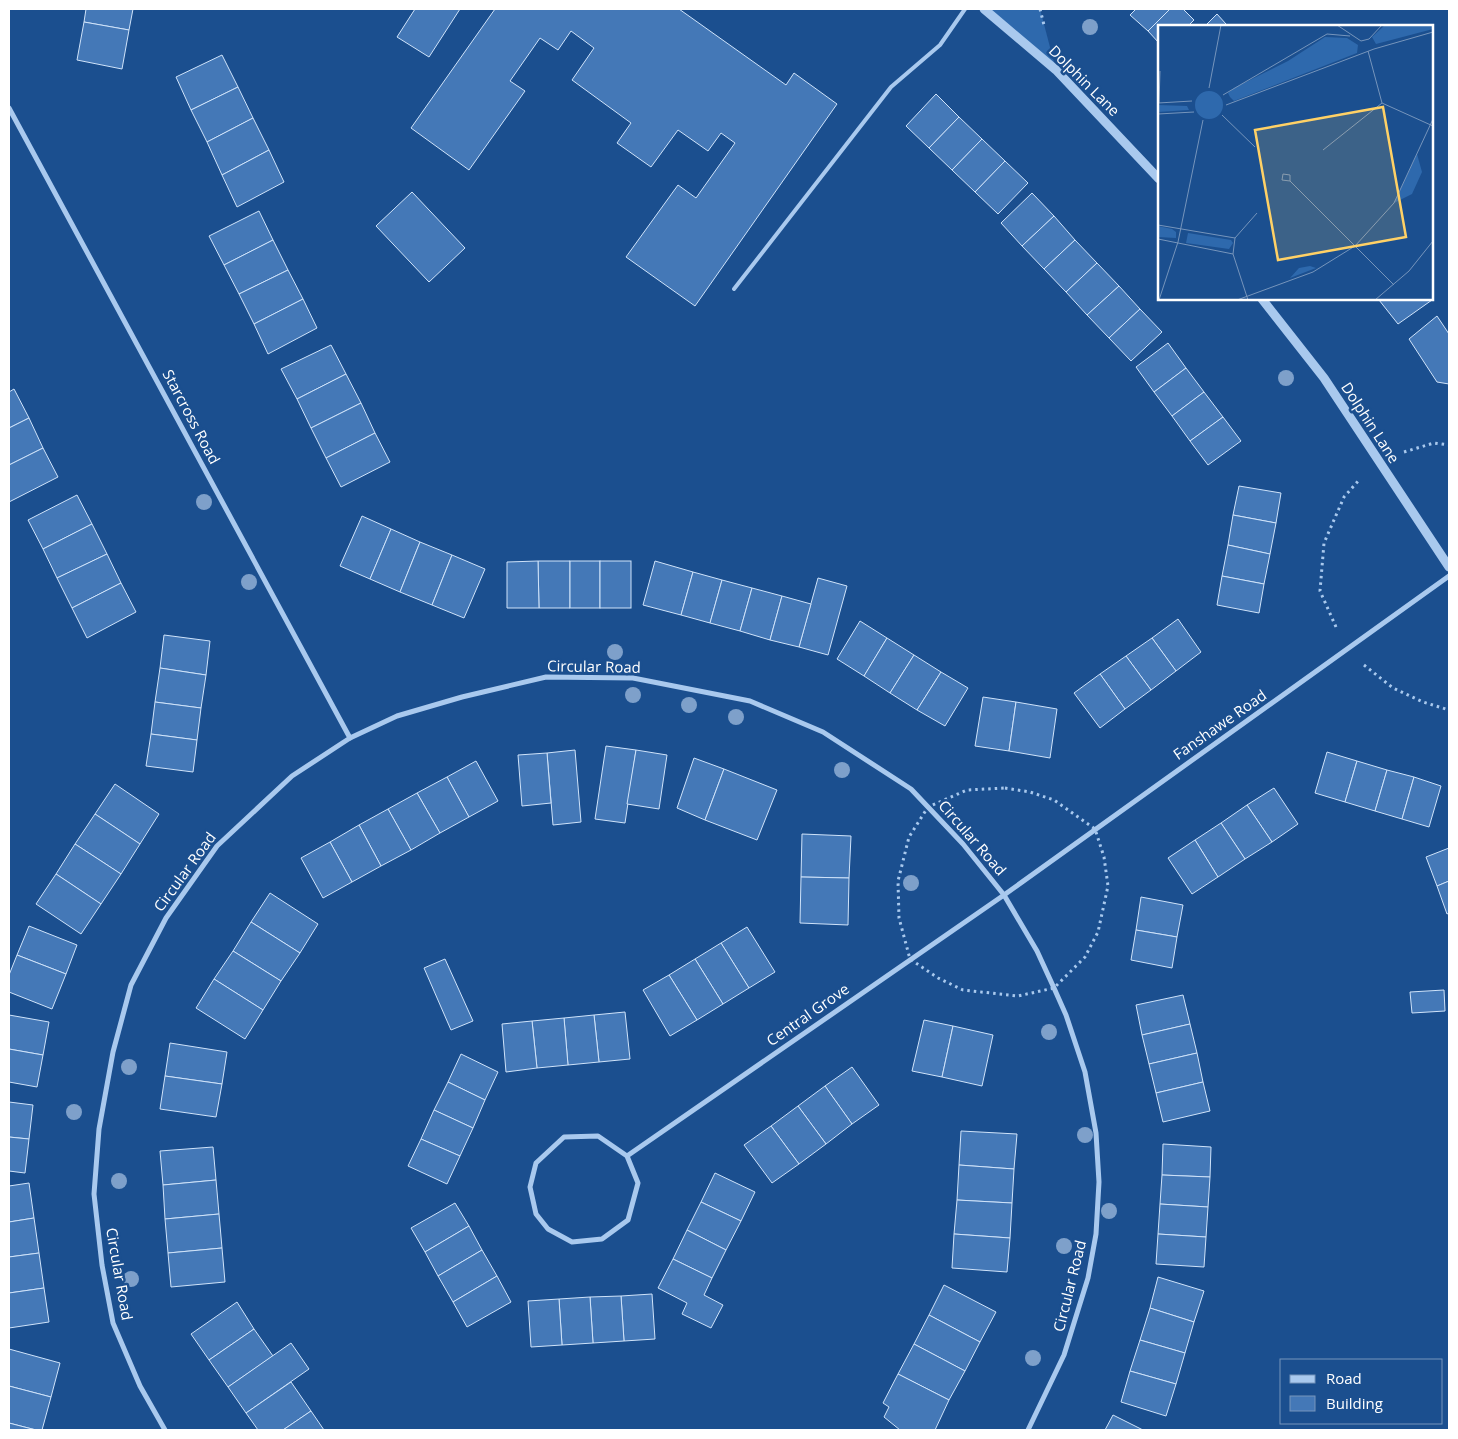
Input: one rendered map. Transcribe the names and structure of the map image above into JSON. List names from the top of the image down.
{
  "streets": {
    "street": [
      "Dolphin Lane",
      "Starcross Road",
      "Circular Road",
      "Fanshawe Road",
      "Central Grove"
    ]
  },
  "crossings": [
    ["Starcross Road", "Circular Road"],
    ["Circular Road", "Fanshawe Road"],
    ["Circular Road", "Central Grove"],
    ["Fanshawe Road", "Central Grove"]
  ],
  "legend": ["Road", "Building"]
}
